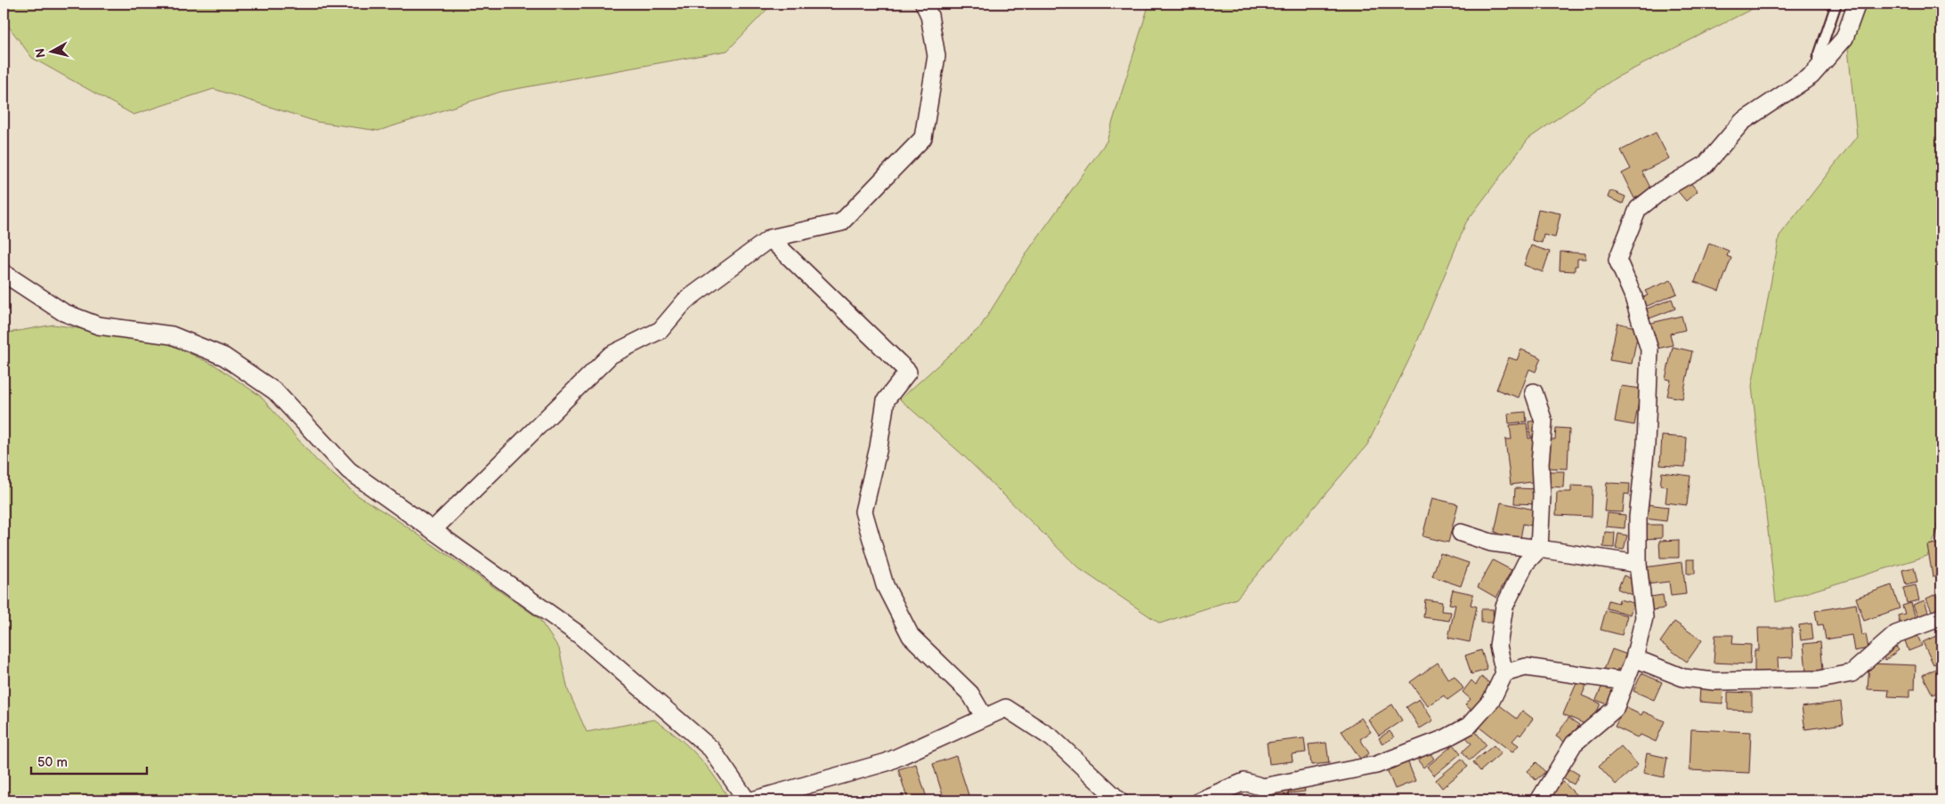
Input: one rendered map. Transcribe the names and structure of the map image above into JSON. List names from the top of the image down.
{
  "scale_bar": "50 m",
  "north": "left"
}
